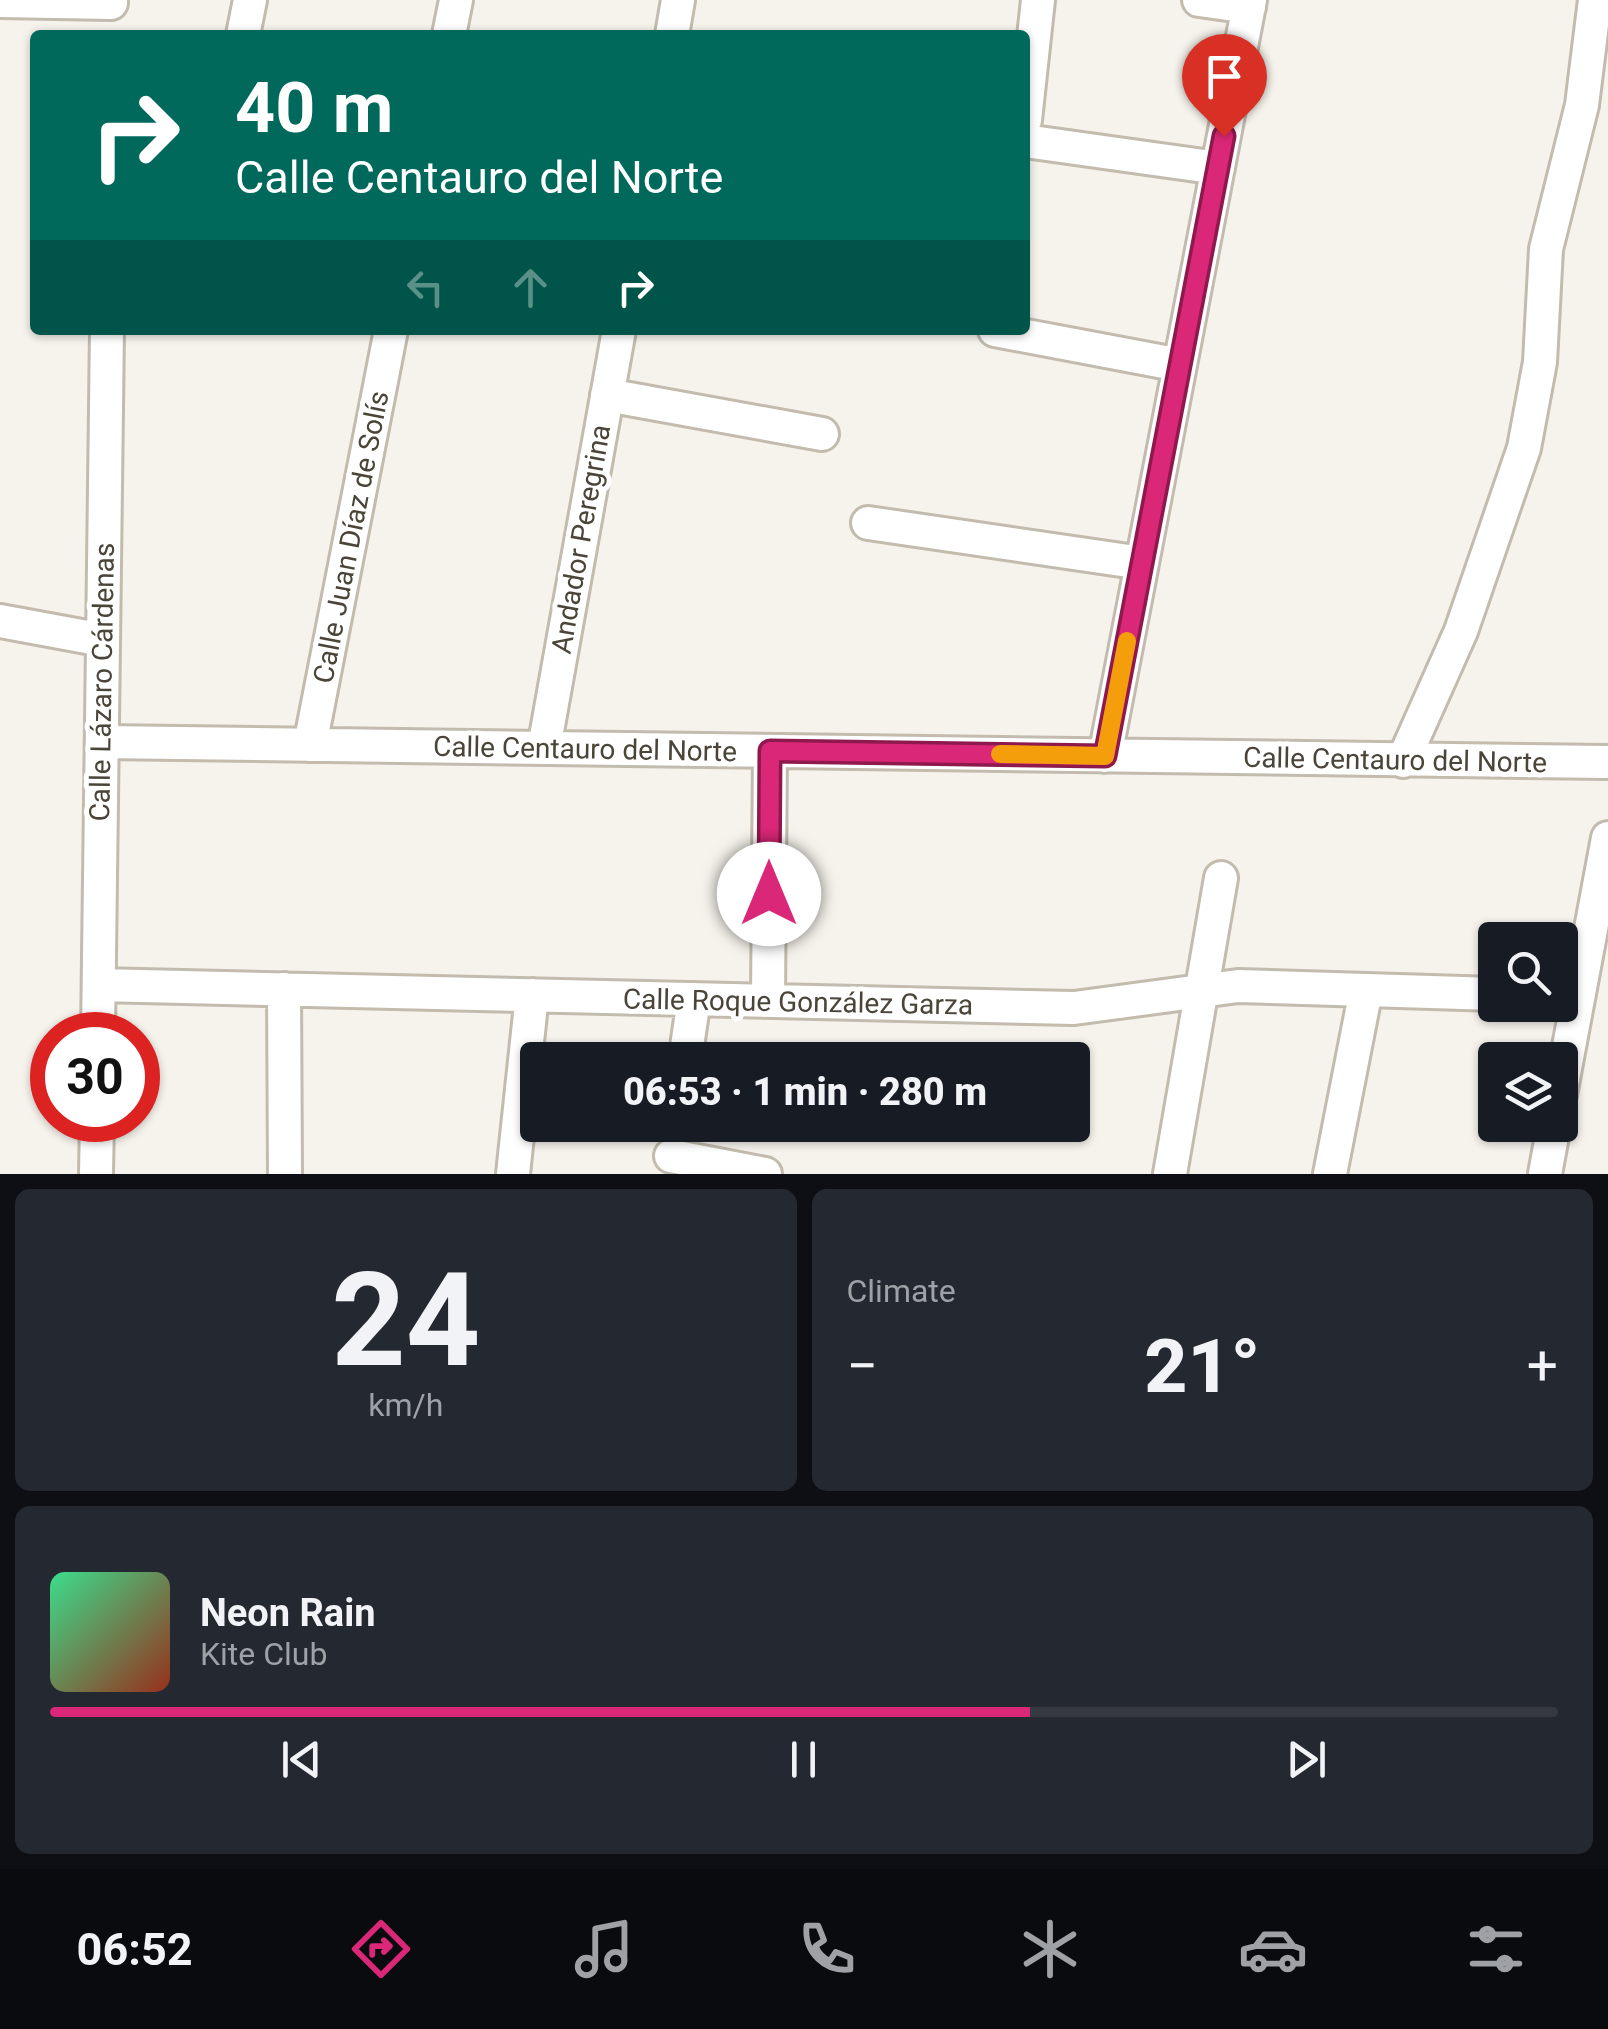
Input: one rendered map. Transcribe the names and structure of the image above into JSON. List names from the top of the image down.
{
  "streets": {
    "street": [
      "Calle Juan Díaz de Solís",
      "Andador Peregrina",
      "Calle Lázaro Cárdenas",
      "Calle Centauro del Norte",
      "Calle Roque González Garza"
    ]
  },
  "crossings": [
    ["Calle Juan Díaz de Solís", "Calle Centauro del Norte"],
    ["Andador Peregrina", "Calle Centauro del Norte"],
    ["Calle Lázaro Cárdenas", "Calle Centauro del Norte"],
    ["Calle Lázaro Cárdenas", "Calle Roque González Garza"]
  ],
  "page": {
    "turn": ["40 m", "Calle Centauro del Norte"],
    "limit": "30",
    "trip": "06:53 · 1 min · 280 m",
    "tile": [
      ["24", "km/h"],
      "Climate"
    ],
    "heat": ["−", "21°", "+"],
    "song": ["Neon Rain", "Kite Club"],
    "tabs": "06:52"
  }
}
